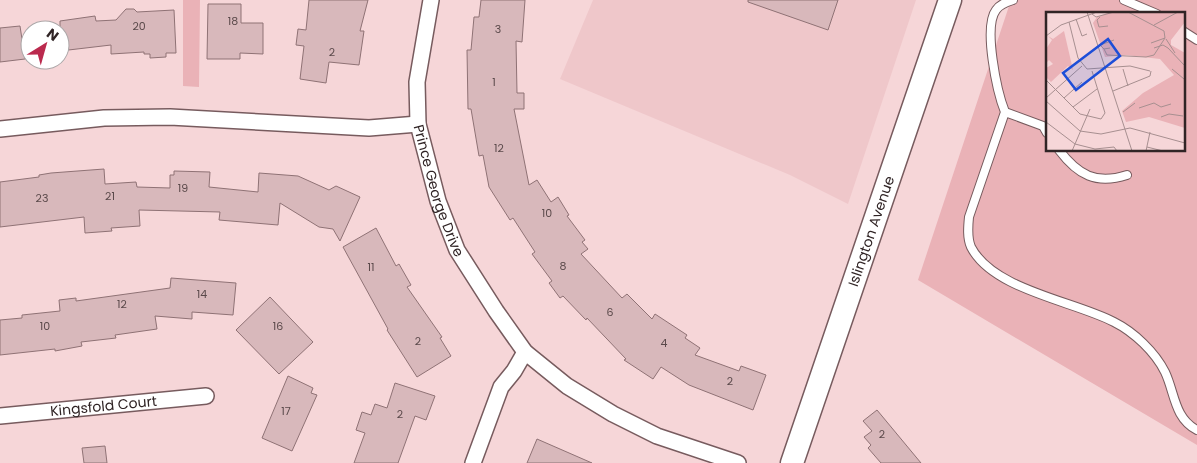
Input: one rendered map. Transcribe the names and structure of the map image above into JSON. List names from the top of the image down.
{
  "streets": {
    "main road": ["Islington Avenue"],
    "street": ["Prince George Drive", "Kingsfold Court"]
  },
  "house_numbers": [
    "18",
    "20",
    "3",
    "2",
    "1",
    "12",
    "19",
    "21",
    "23",
    "10",
    "8",
    "11",
    "14",
    "12",
    "6",
    "10",
    "16",
    "2",
    "4",
    "2",
    "17",
    "2",
    "2"
  ],
  "north": "top right"
}
